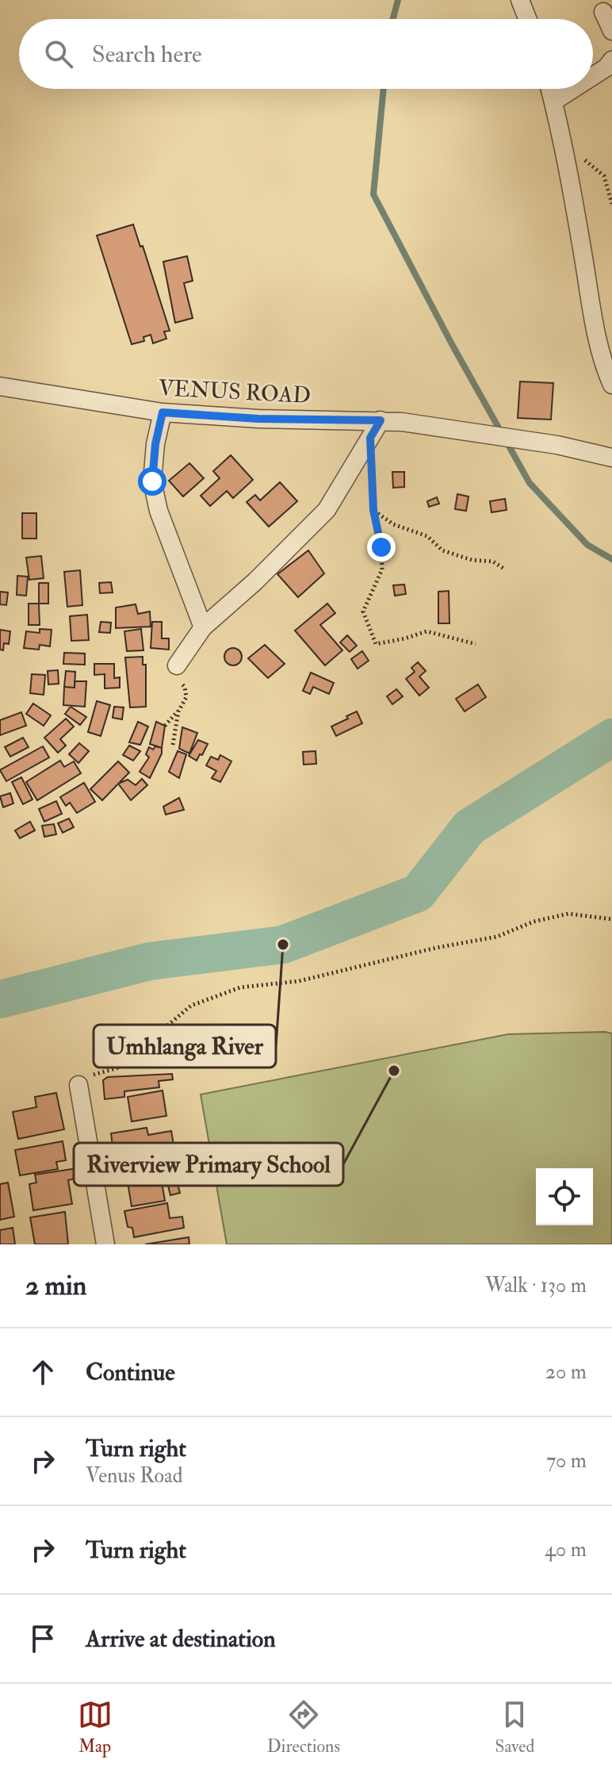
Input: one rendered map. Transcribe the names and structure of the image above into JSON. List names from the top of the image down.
{
  "streets": {
    "street": ["VENUS ROAD"]
  },
  "places": ["Umhlanga River", "Riverview Primary School"],
  "page": {
    "search": "Search here",
    "heading": ["2 min", "Walk · 130 m"],
    "list": [
      ["Continue", "20 m"],
      ["Turn right", "Venus Road", "70 m"],
      ["Turn right", "40 m"],
      "Arrive at destination"
    ],
    "nav": ["Map", "Directions", "Saved"]
  }
}
